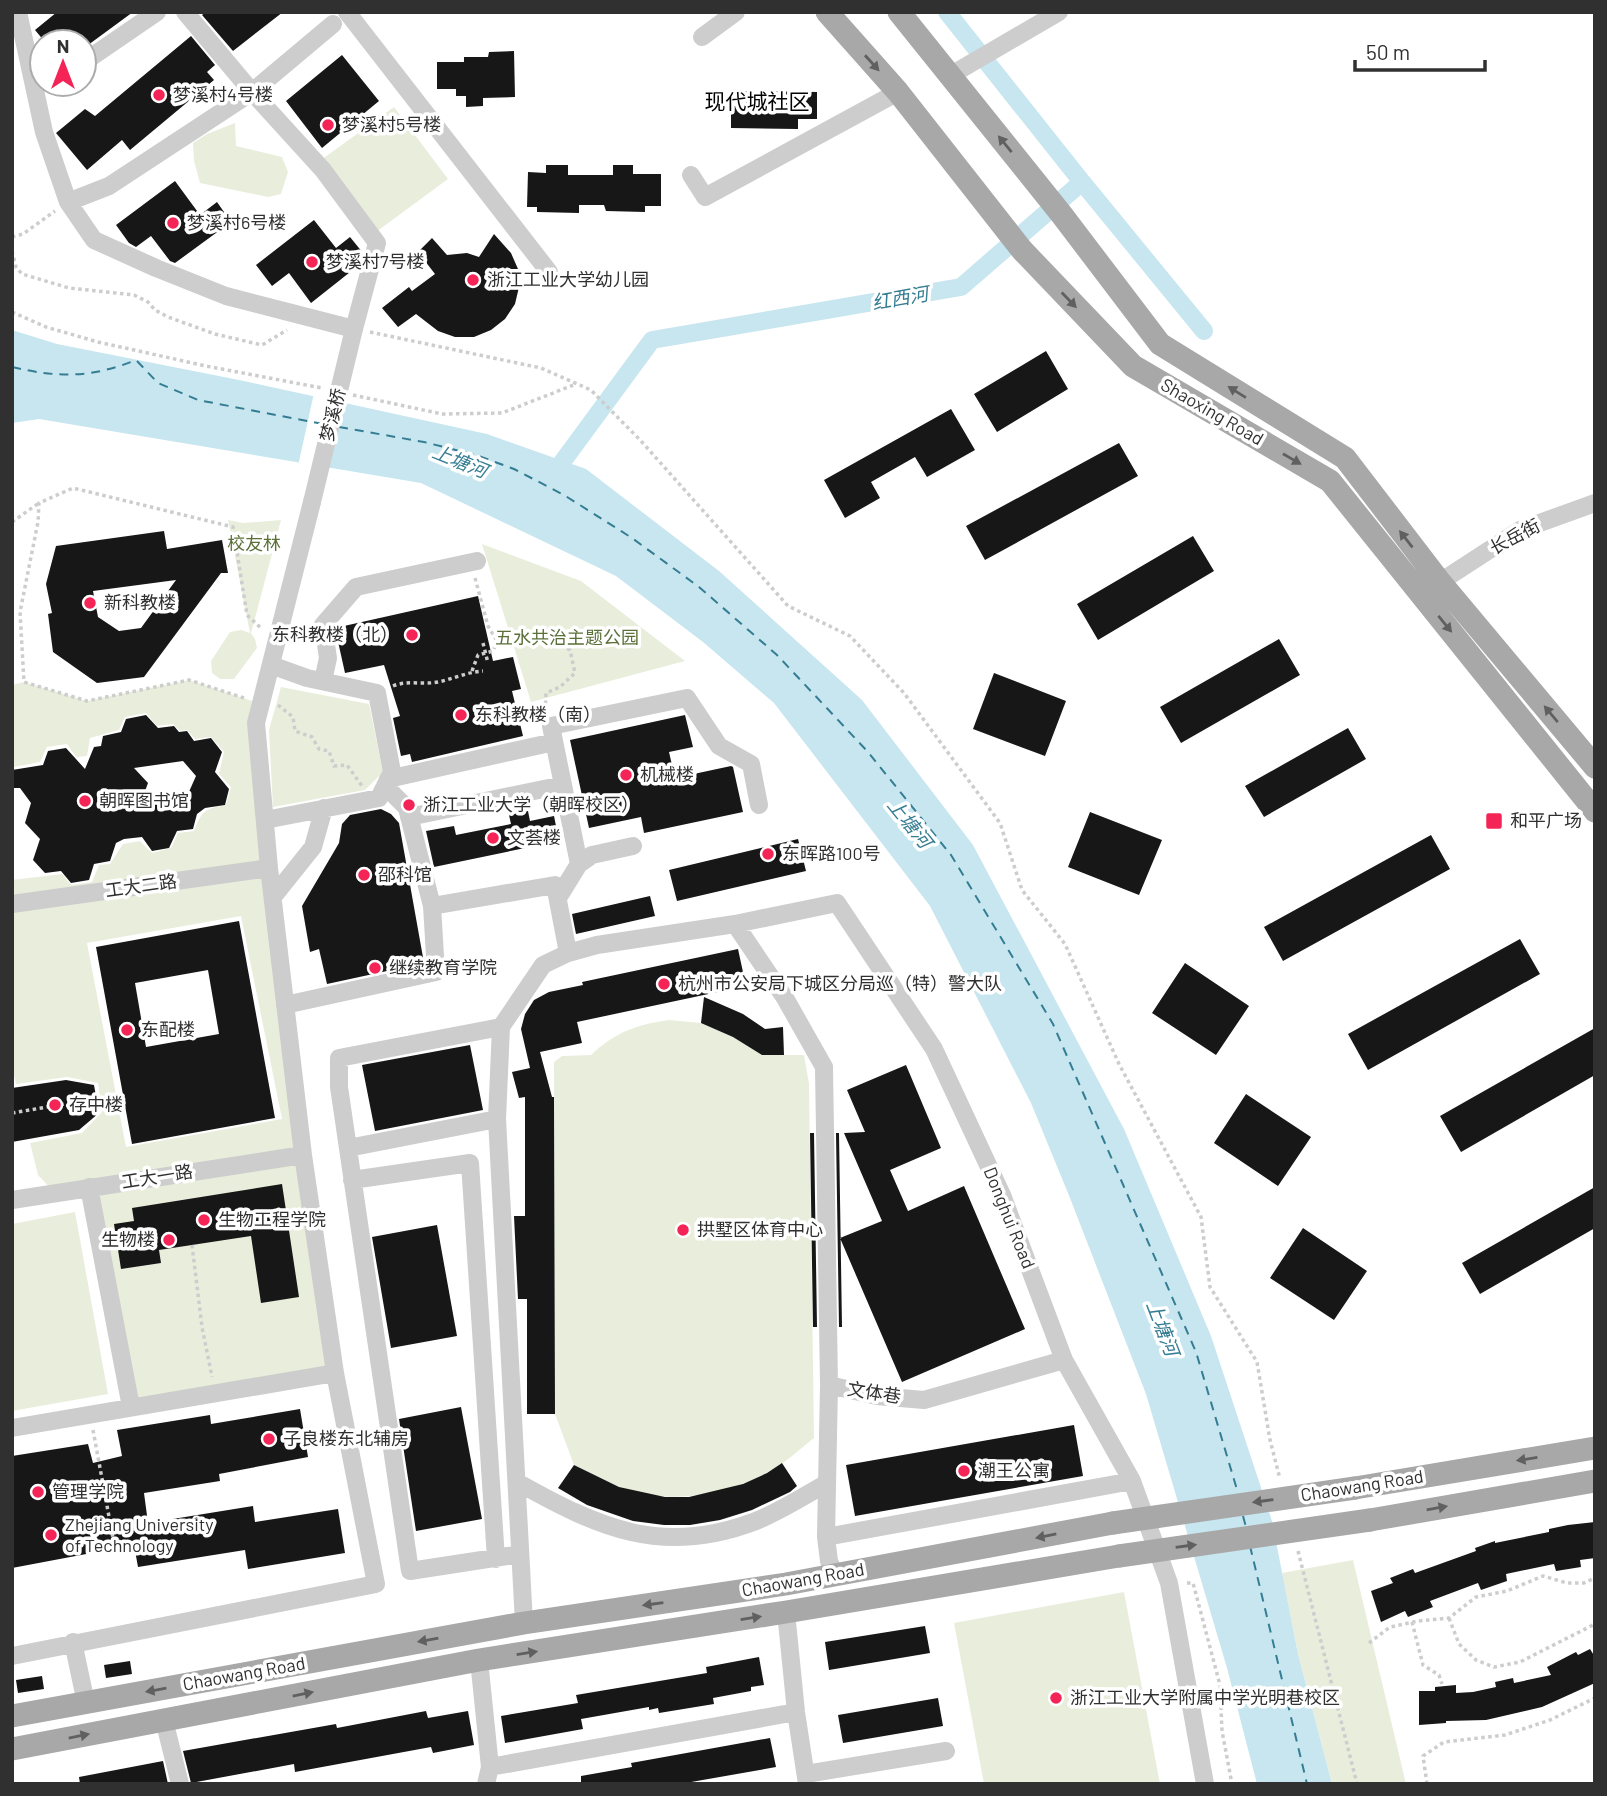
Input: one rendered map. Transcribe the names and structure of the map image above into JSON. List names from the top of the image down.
{
  "streets": {
    "main road": ["Shaoxing Road", "Chaowang Road"],
    "street": [
      "梦溪桥",
      "长岳街",
      "工大二路",
      "工大一路",
      "Donghui Road",
      "文体巷"
    ]
  },
  "crossings": [
    ["Shaoxing Road", "长岳街"],
    ["梦溪桥", "工大二路"],
    ["梦溪桥", "工大一路"],
    ["Donghui Road", "文体巷"],
    ["文体巷", "Chaowang Road"]
  ],
  "districts": ["现代城社区"],
  "water": ["红西河", "上塘河"],
  "parks": ["校友林", "五水共治主题公园"],
  "places": {
    "other": [
      "梦溪村4号楼",
      "梦溪村5号楼",
      "梦溪村6号楼",
      "梦溪村7号楼",
      "浙江工业大学幼儿园",
      "新科教楼",
      "东科教楼（北）",
      "东科教楼（南）",
      "机械楼",
      "朝晖图书馆",
      "浙江工业大学（朝晖校区）",
      "文荟楼",
      "东晖路100号",
      "邵科馆",
      "继续教育学院",
      "杭州市公安局下城区分局巡（特）警大队",
      "东配楼",
      "存中楼",
      "生物工程学院",
      "拱墅区体育中心",
      "生物楼",
      "子良楼东北辅房",
      "潮王公寓",
      "管理学院",
      "Zhejiang University of Technology",
      "浙江工业大学附属中学光明巷校区"
    ],
    "transit": ["和平广场"]
  },
  "scale_bar": "50 m",
  "north": "top"
}
